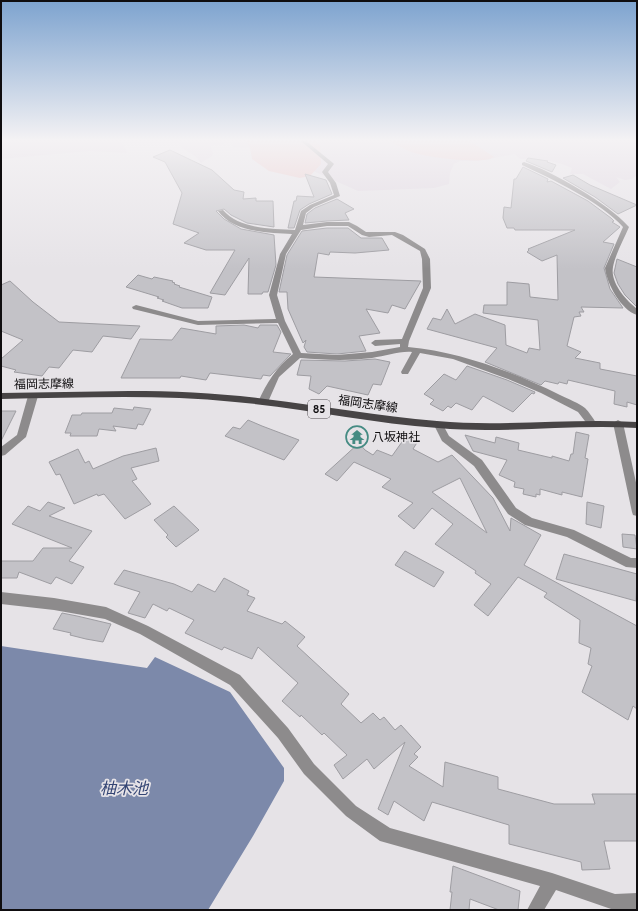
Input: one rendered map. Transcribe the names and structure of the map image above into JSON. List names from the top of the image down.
{
  "streets": {
    "main road": ["福岡志摩線", "85"]
  },
  "water": ["柚木池"],
  "places": {
    "temple": ["八坂神社"]
  }
}
